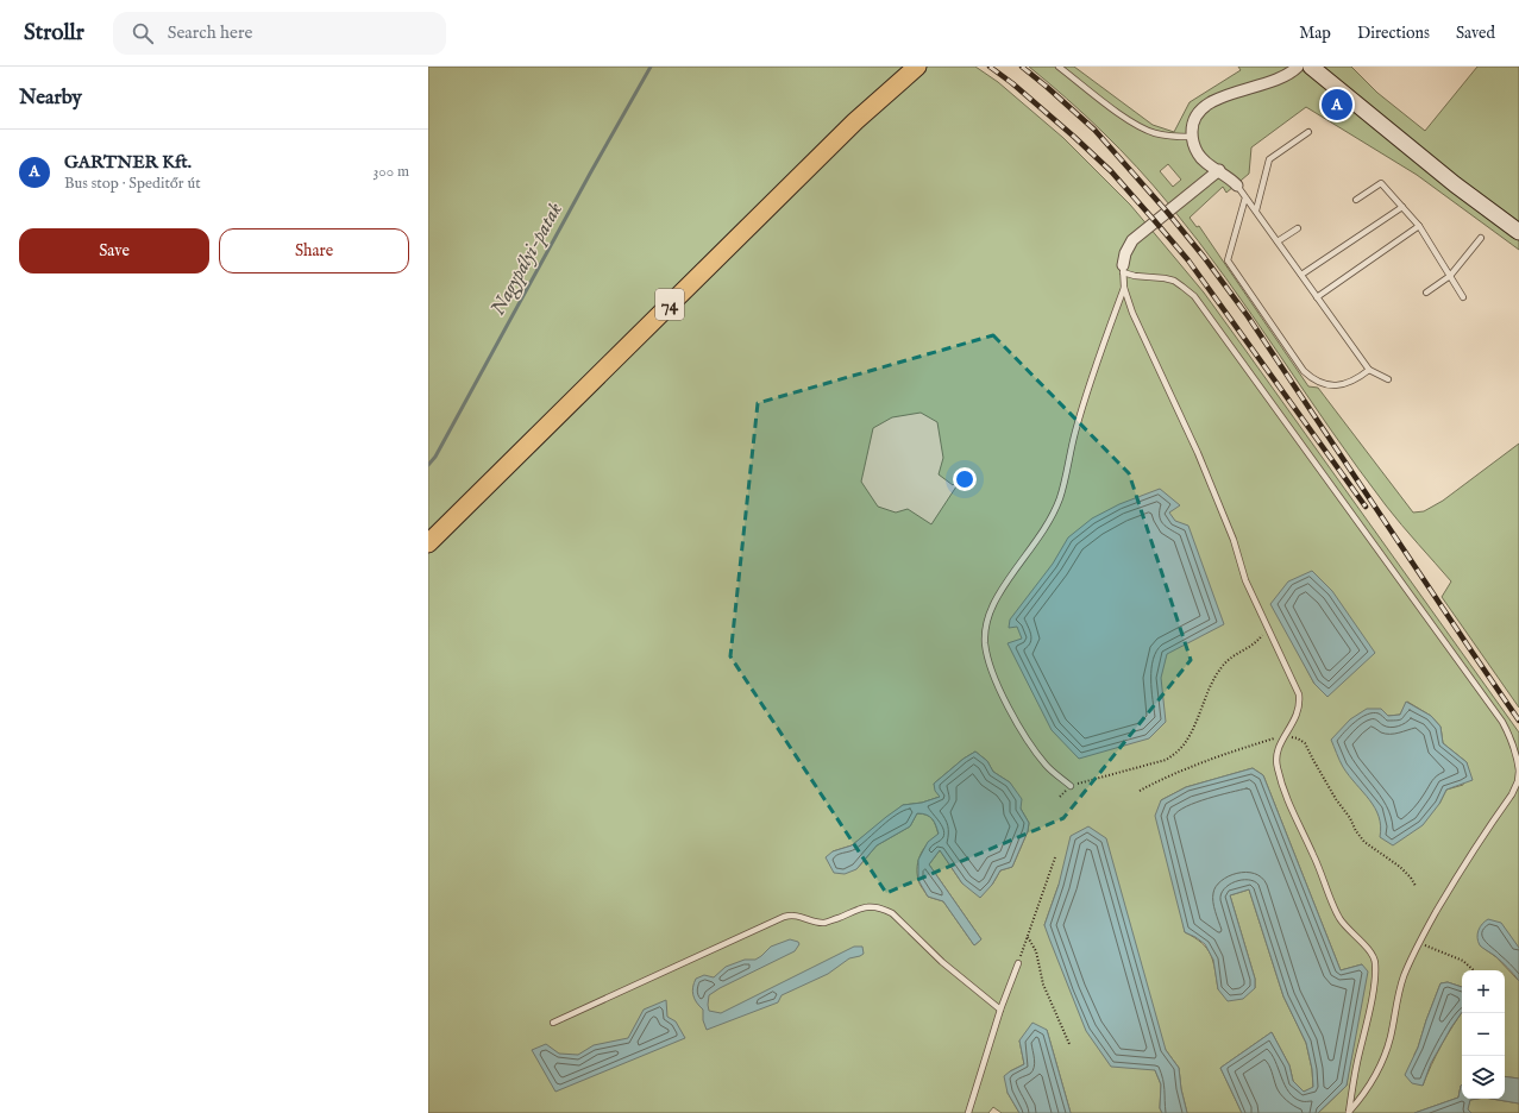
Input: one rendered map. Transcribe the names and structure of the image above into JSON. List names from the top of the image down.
{
  "streets": {
    "main road": ["74"]
  },
  "water": ["Nagypályi-patak"],
  "page": {
    "header": "Strollr",
    "search": "Search here",
    "nav": ["Map", "Directions", "Saved"],
    "heading": "Nearby",
    "pins": "A",
    "list": [
      {
        "mark": "A",
        "name": "GARTNER Kft.",
        "note": "Bus stop · Speditőr út",
        "value": "300 m"
      }
    ],
    "buttons": ["Save", "Share"],
    "map_buttons": ["+", "−"]
  }
}
